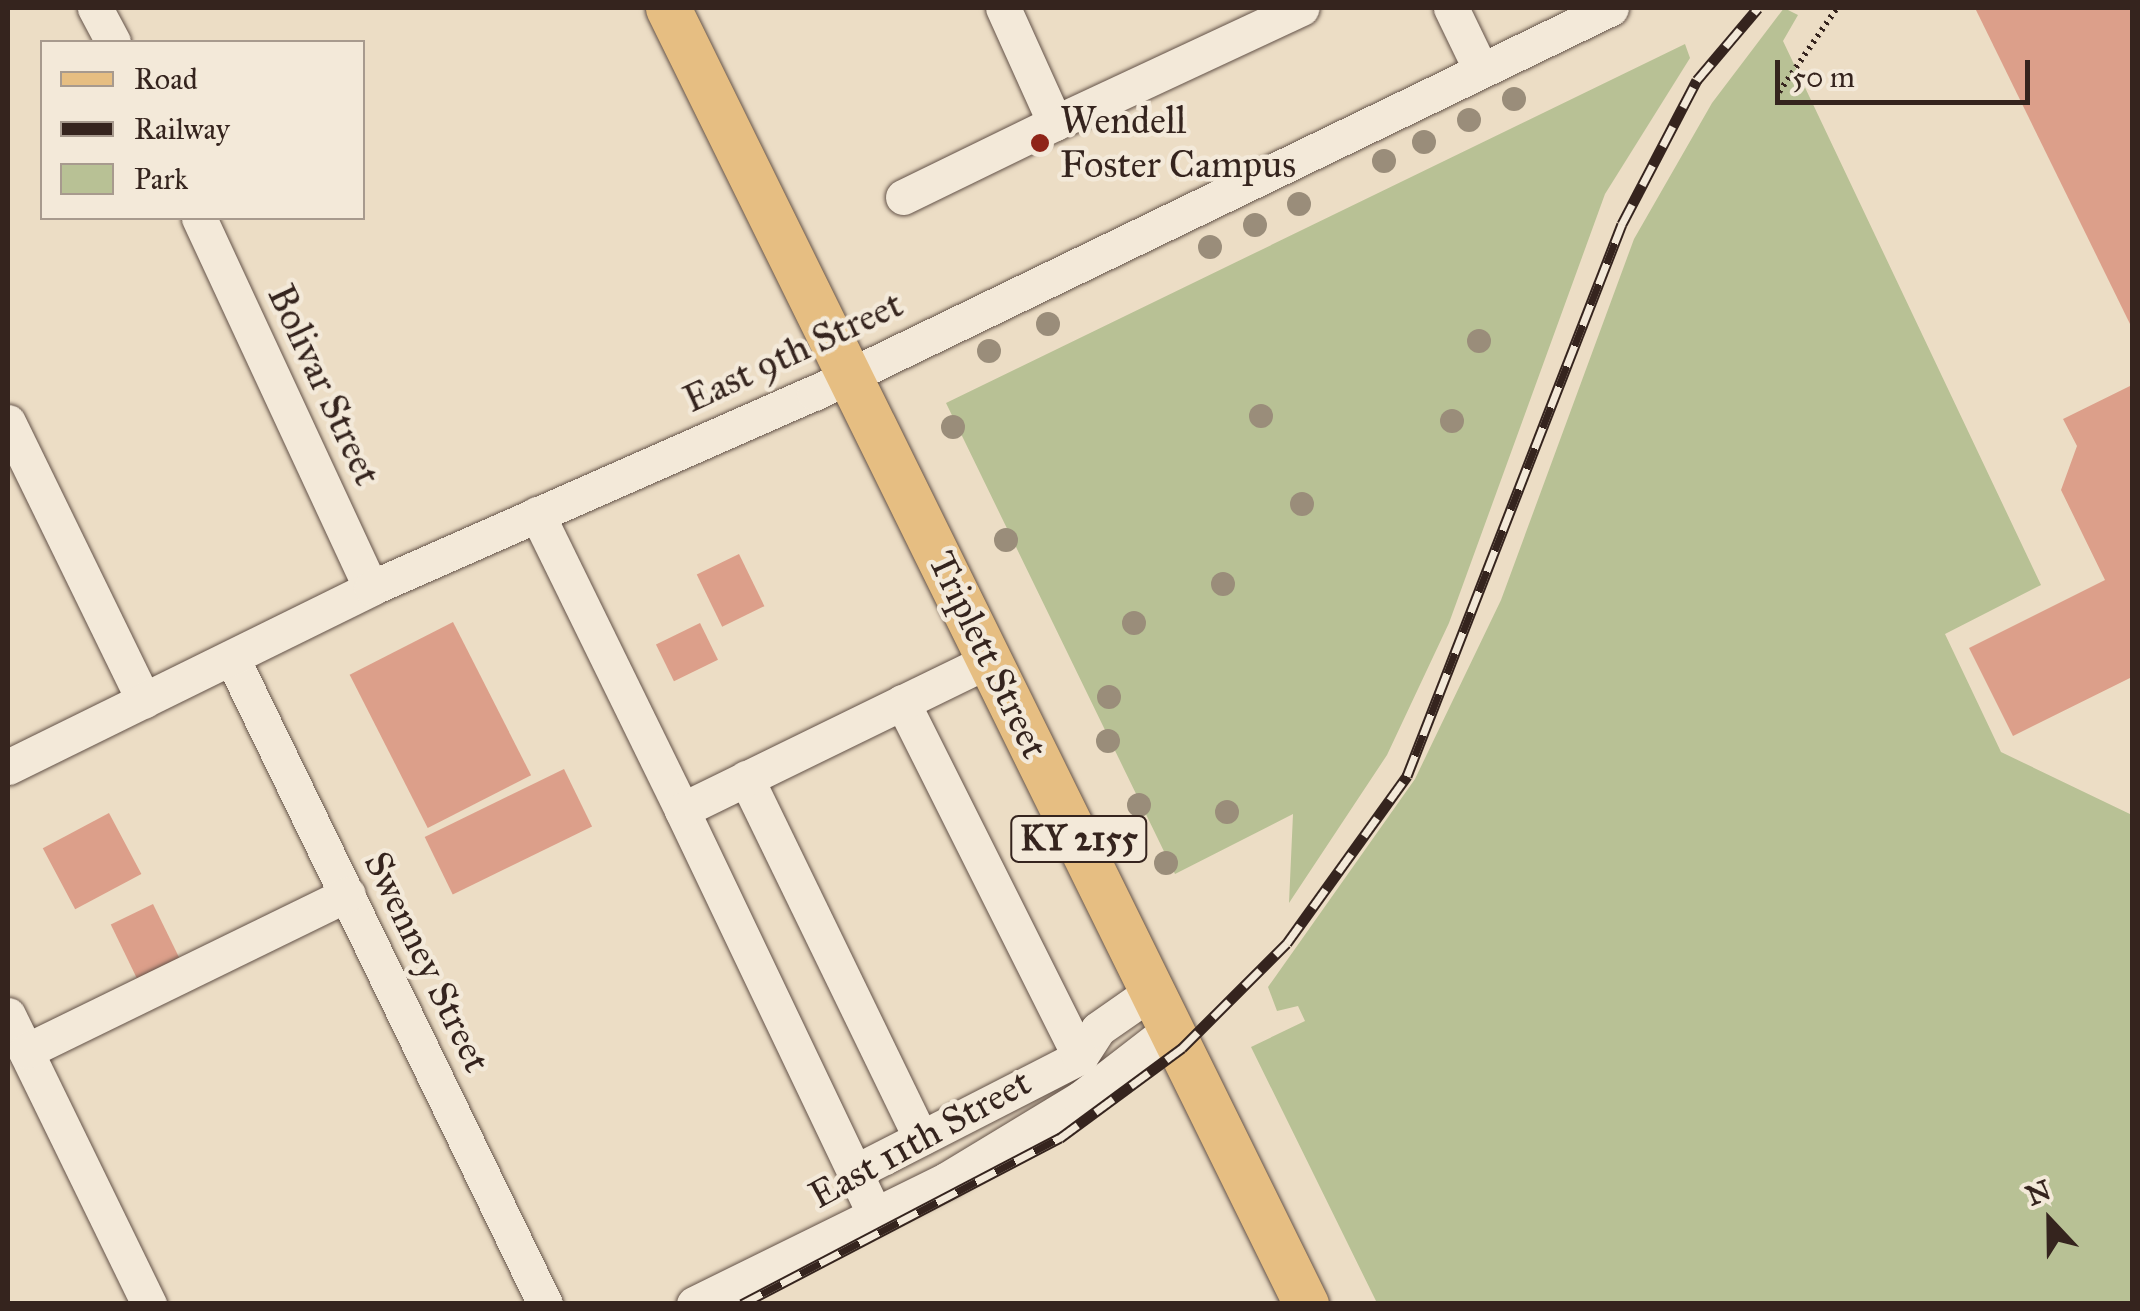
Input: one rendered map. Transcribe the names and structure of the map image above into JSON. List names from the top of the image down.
{
  "streets": {
    "main road": ["Triplett Street", "KY 2155"],
    "street": [
      "East 9th Street",
      "Bolivar Street",
      "Swenney Street",
      "East 11th Street"
    ]
  },
  "crossings": [
    ["East 9th Street", "Bolivar Street"],
    ["East 9th Street", "Triplett Street"],
    ["East 9th Street", "Swenney Street"],
    ["Triplett Street", "East 11th Street"]
  ],
  "places": ["Wendell Foster Campus"],
  "legend": ["Road", "Railway", "Park"],
  "scale_bar": "50 m",
  "north": "top"
}
